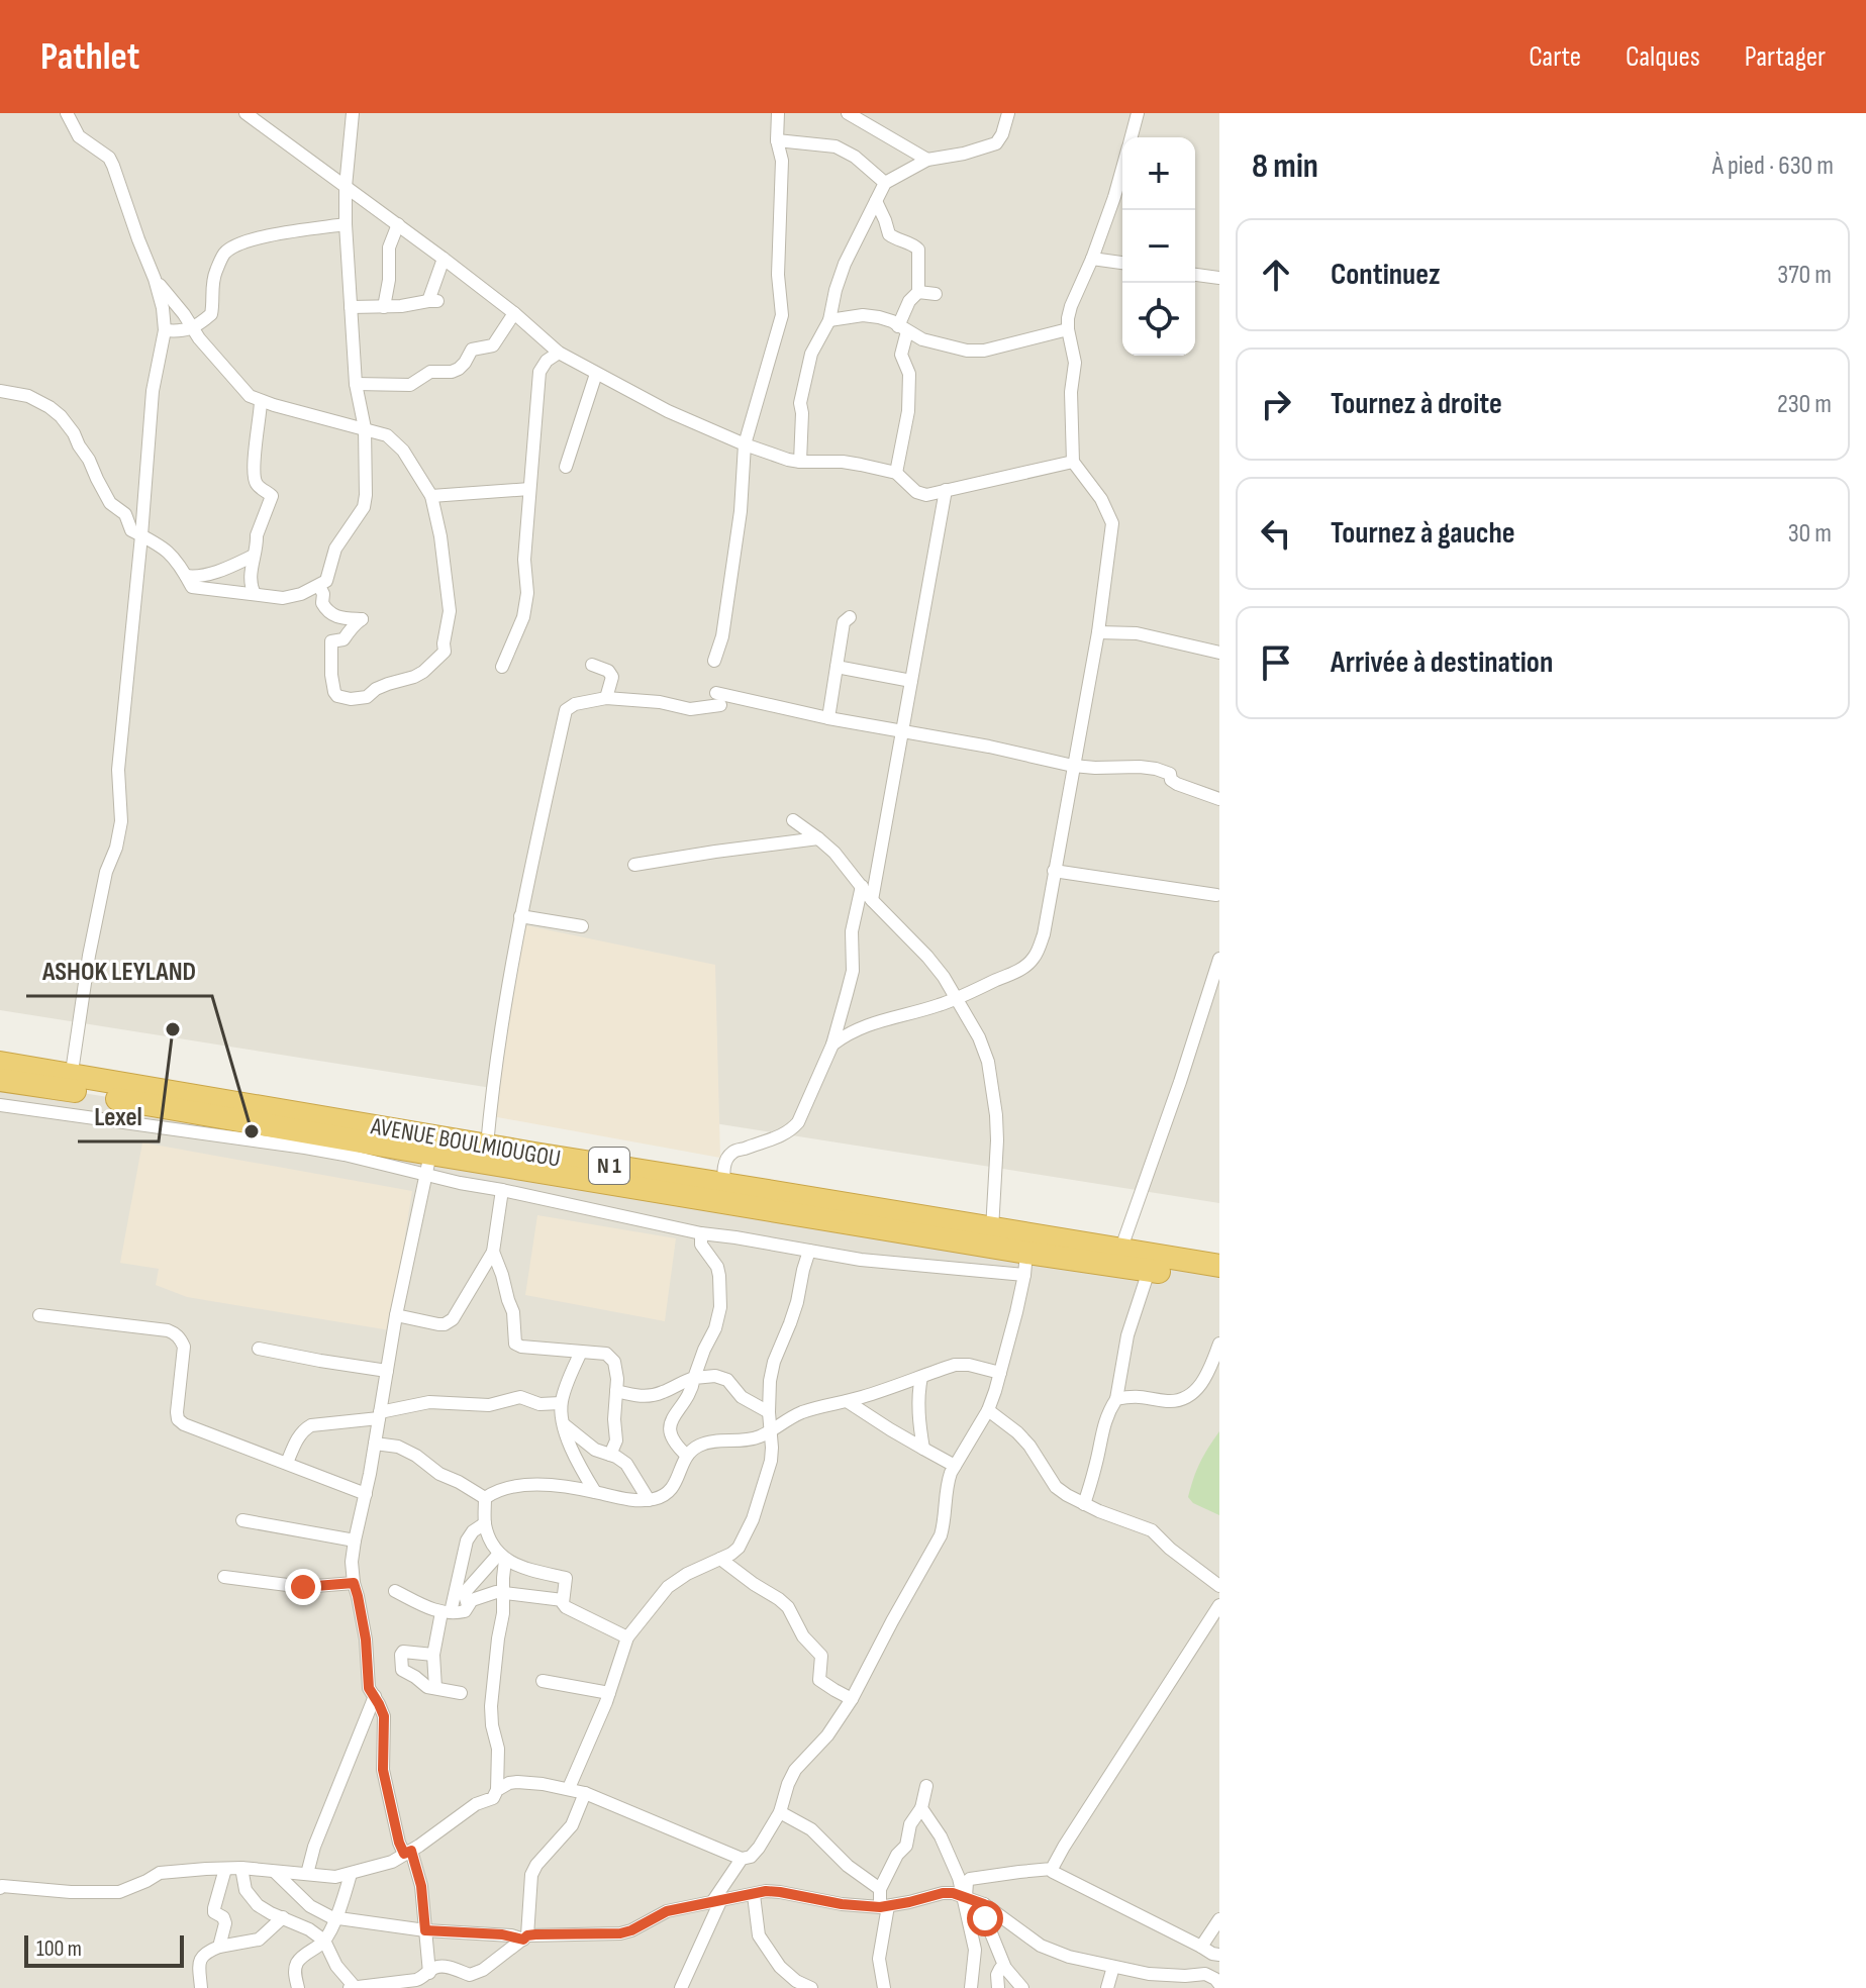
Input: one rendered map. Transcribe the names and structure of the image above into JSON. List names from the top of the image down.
{
  "streets": {
    "highway": ["AVENUE BOULMIOUGOU", "N 1"]
  },
  "places": ["Lexel", "ASHOK LEYLAND"],
  "scale_bar": "100 m",
  "page": {
    "header": "Pathlet",
    "nav": ["Carte", "Calques", "Partager"],
    "heading": ["8 min", "À pied · 630 m"],
    "map_buttons": ["+", "−"],
    "list": [
      ["Continuez", "370 m"],
      ["Tournez à droite", "230 m"],
      ["Tournez à gauche", "30 m"],
      "Arrivée à destination"
    ],
    "scale": "100 m"
  }
}
